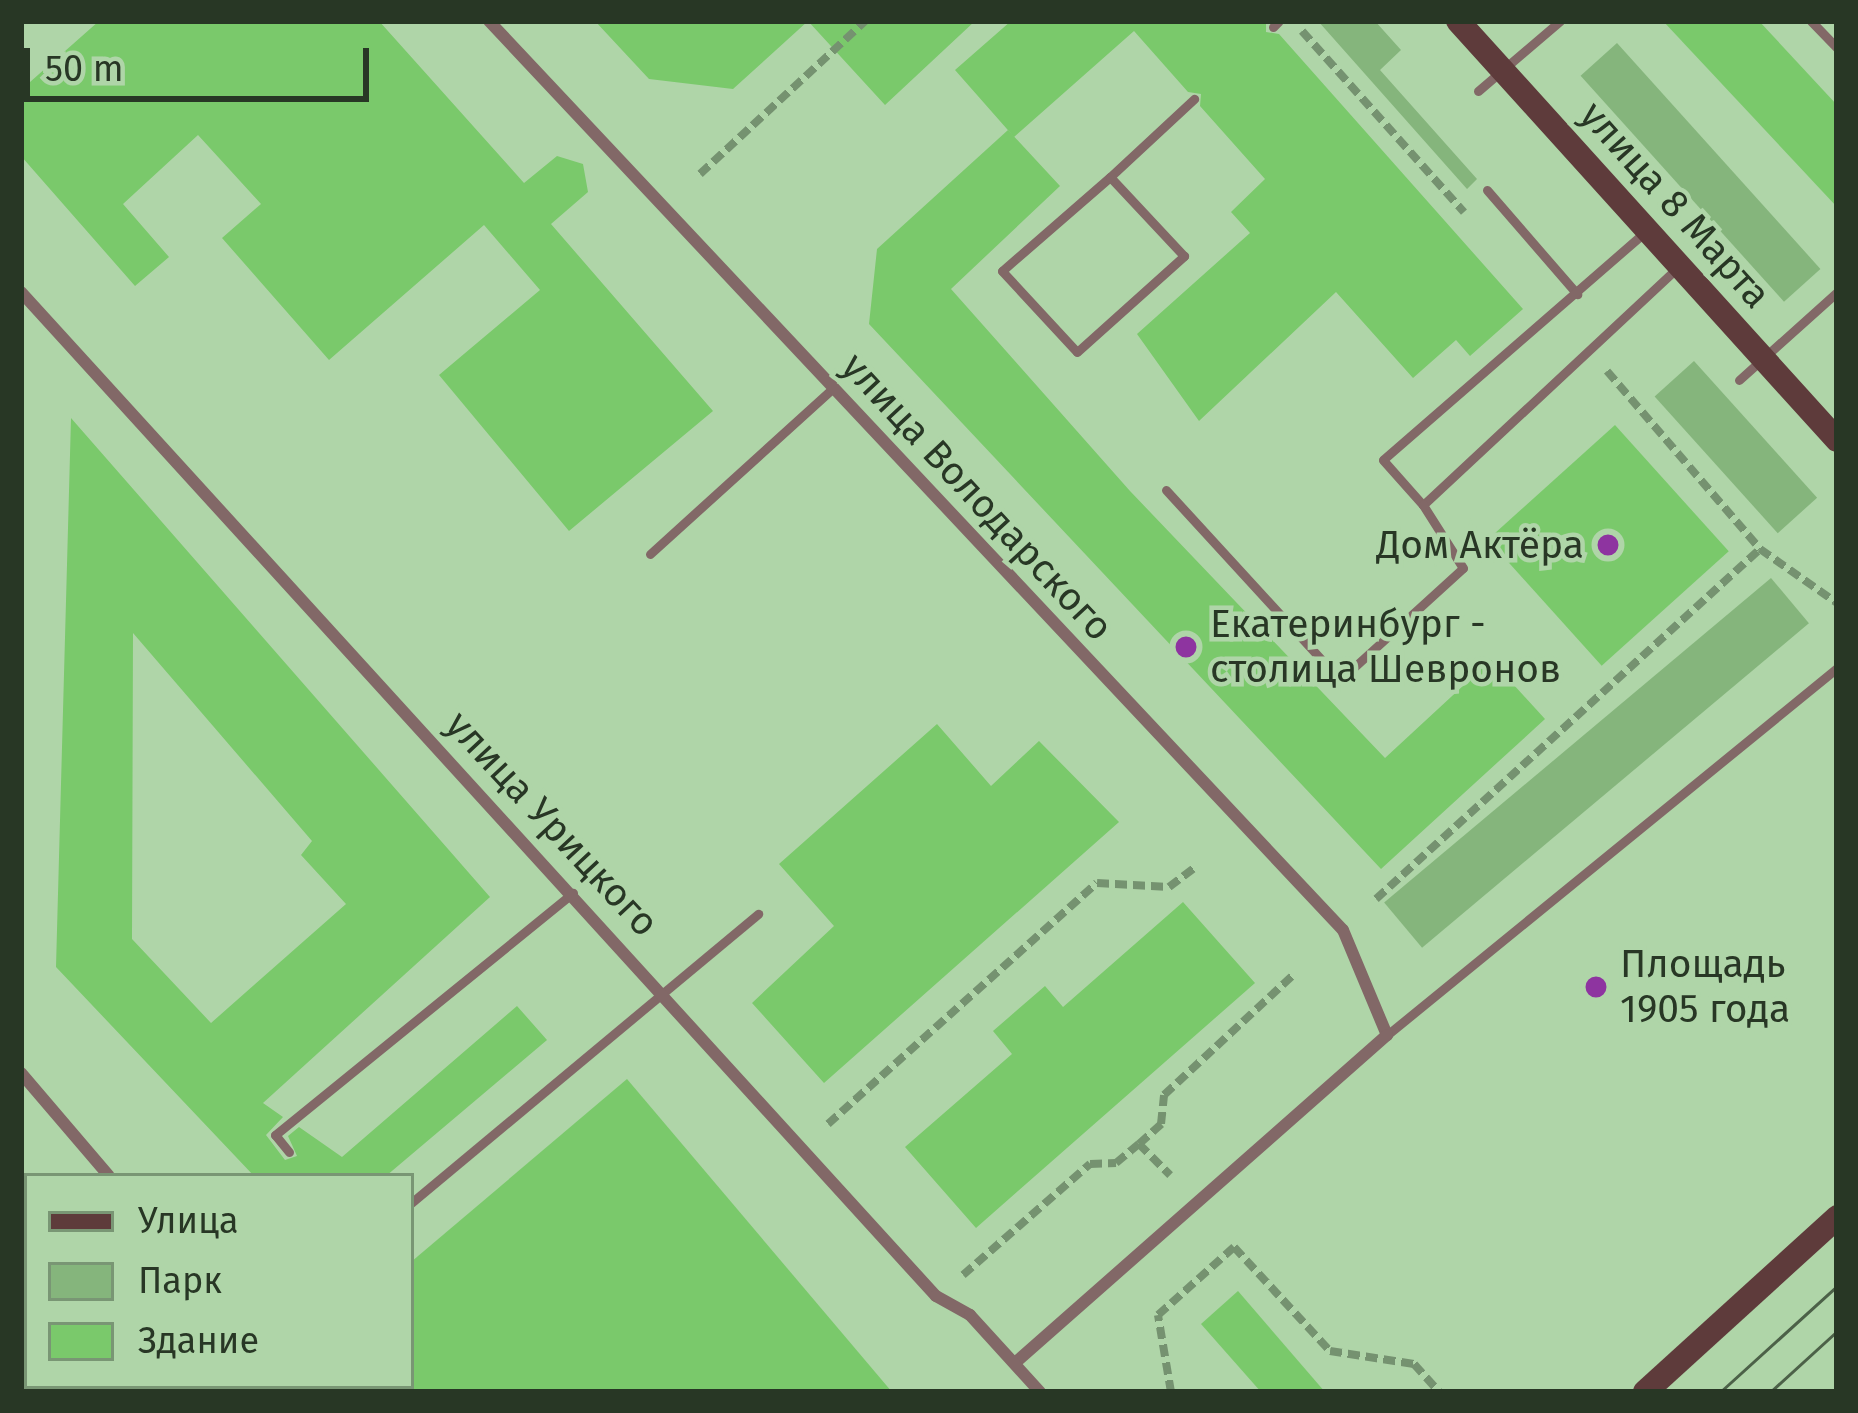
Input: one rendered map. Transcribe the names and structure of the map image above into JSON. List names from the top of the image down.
{
  "streets": {
    "street": ["улица 8 Марта", "улица Володарского", "улица Урицкого"]
  },
  "places": ["Дом Актёра", "Екатеринбург - столица Шевронов", "Площадь 1905 года"],
  "legend": ["Улица", "Парк", "Здание"],
  "scale_bar": "50 m"
}
